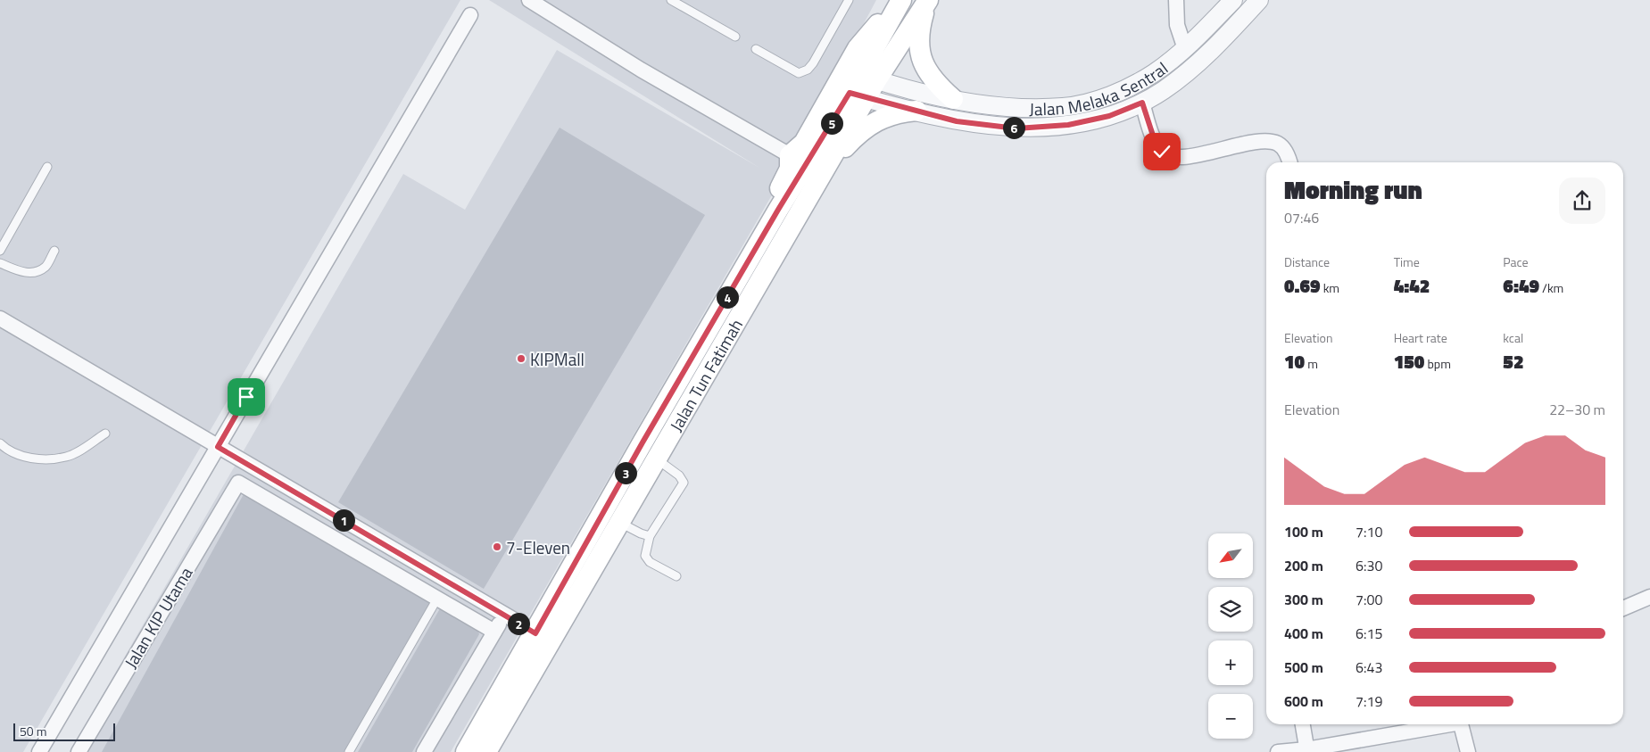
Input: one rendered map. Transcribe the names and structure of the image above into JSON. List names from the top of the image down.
{
  "streets": {
    "main road": ["Jalan Tun Fatimah"],
    "street": ["Jalan Melaka Sentral", "Jalan KIP Utama"]
  },
  "crossings": [
    ["Jalan Melaka Sentral", "Jalan Tun Fatimah"]
  ],
  "places": ["KIPMall", "7-Eleven"],
  "scale_bar": "50 m",
  "north": "bottom left",
  "page": {
    "pins": [
      "5",
      "6",
      "4",
      "3",
      "1",
      "2"
    ],
    "heading": ["Morning run", "07:46"],
    "stats": [
      ["Distance", "0.69 km"],
      ["Time", "4:42"],
      ["Pace", "6:49 /km"],
      ["Elevation", "10 m"],
      ["Heart rate", "150 bpm"],
      ["kcal", "52"]
    ],
    "chart": ["Elevation", "22–30 m"],
    "list": [
      {
        "name": "100 m",
        "note": "7:10"
      },
      {
        "name": "200 m",
        "note": "6:30"
      },
      {
        "name": "300 m",
        "note": "7:00"
      },
      {
        "name": "400 m",
        "note": "6:15"
      },
      {
        "name": "500 m",
        "note": "6:43"
      },
      {
        "name": "600 m",
        "note": "7:19"
      }
    ],
    "map_buttons": ["+", "−"],
    "scale": "50 m"
  }
}
